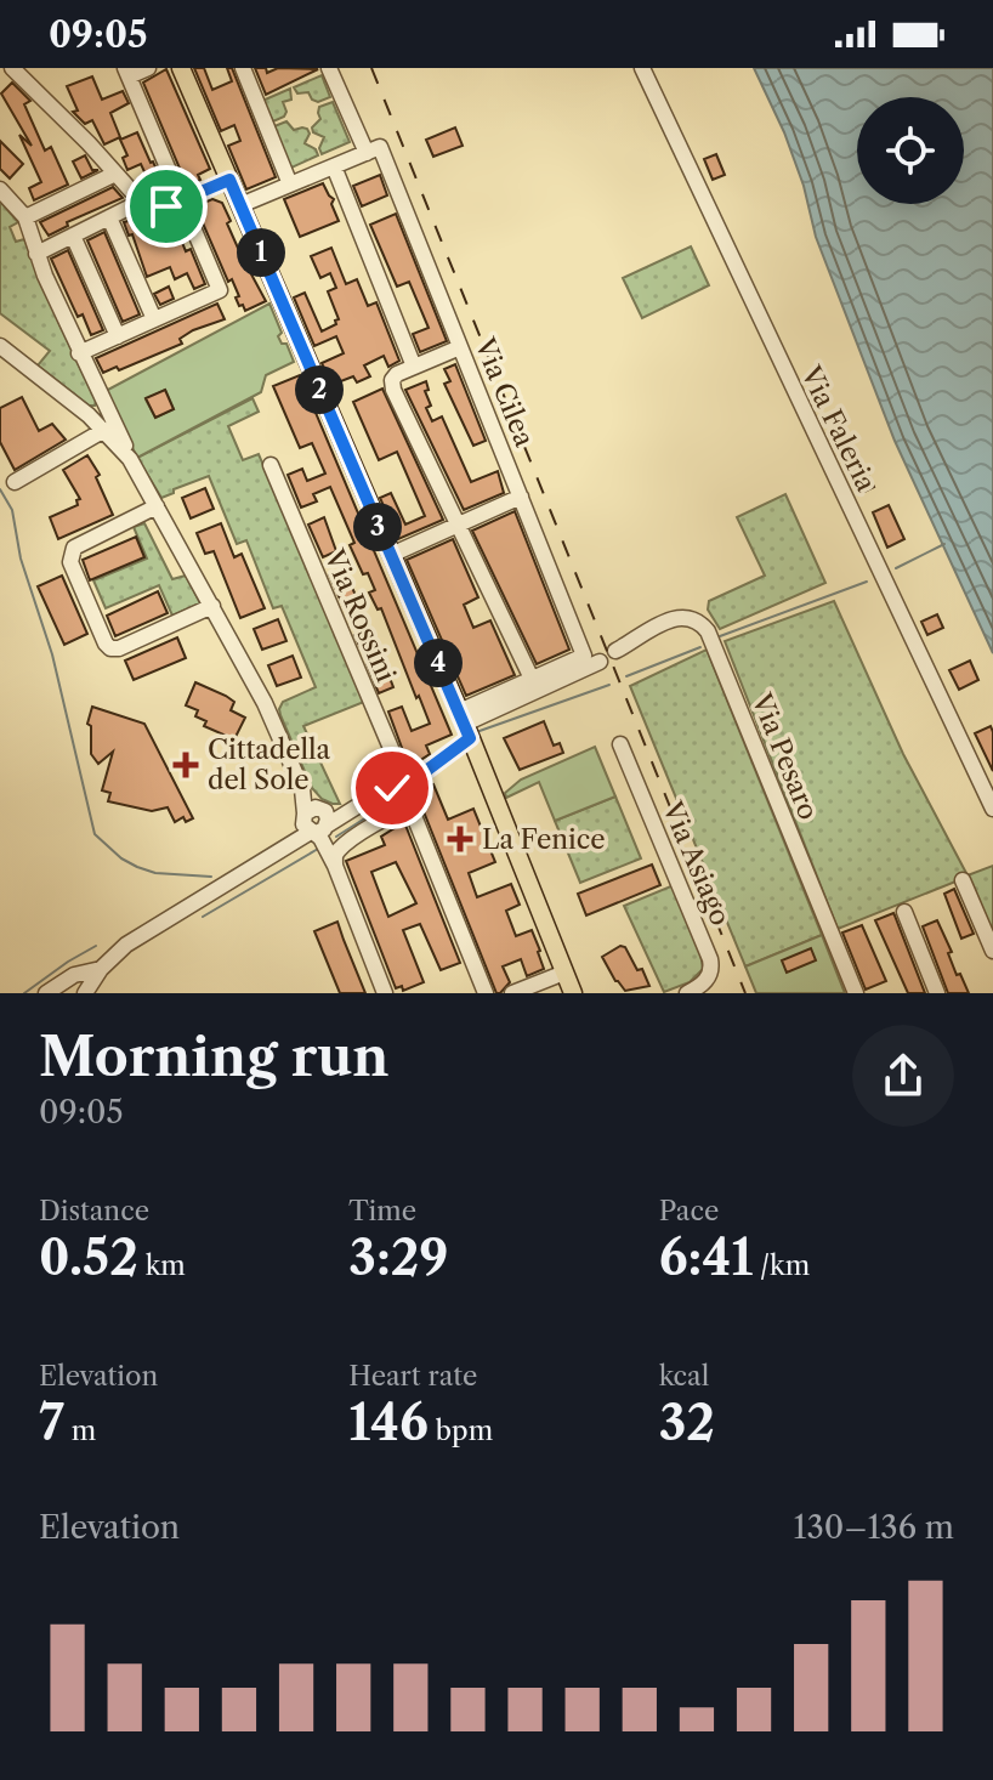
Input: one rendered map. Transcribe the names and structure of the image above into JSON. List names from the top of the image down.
{
  "streets": {
    "street": [
      "Via Cilea",
      "Via Faleria",
      "Via Rossini",
      "Via Pesaro",
      "Via Asiago"
    ]
  },
  "places": {
    "health": ["Cittadella del Sole", "La Fenice"]
  },
  "page": {
    "status": "09:05",
    "pins": [
      "1",
      "2",
      "3",
      "4"
    ],
    "heading": ["Morning run", "09:05"],
    "stats": [
      ["Distance", "0.52 km"],
      ["Time", "3:29"],
      ["Pace", "6:41 /km"],
      ["Elevation", "7 m"],
      ["Heart rate", "146 bpm"],
      ["kcal", "32"]
    ],
    "chart": ["Elevation", "130–136 m"]
  }
}
